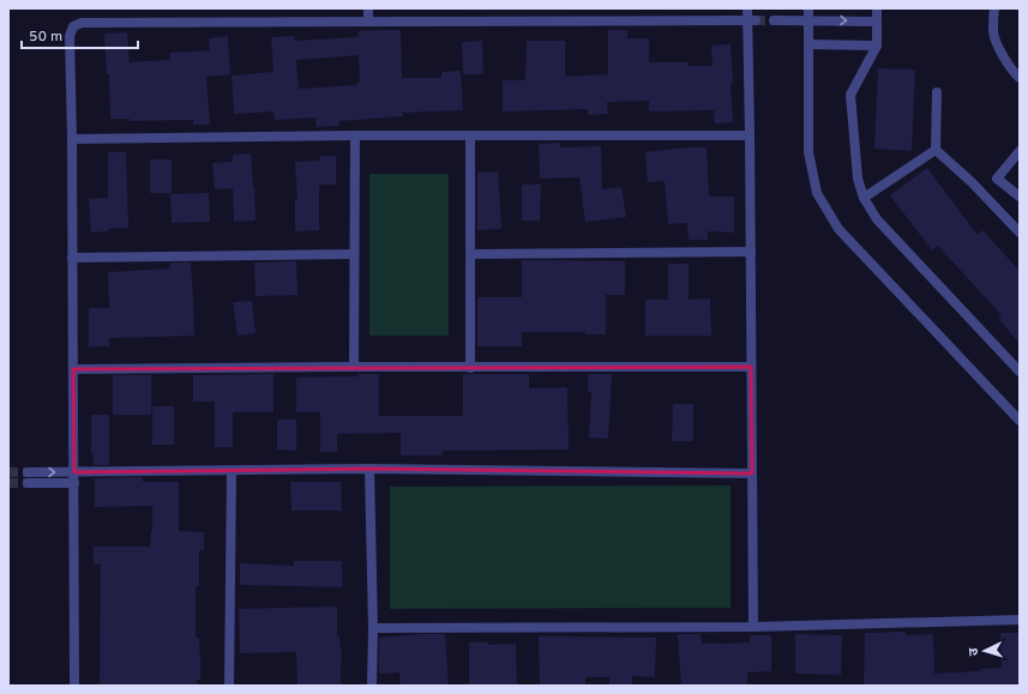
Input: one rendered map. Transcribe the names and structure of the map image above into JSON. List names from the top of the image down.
{
  "scale_bar": "50 m",
  "north": "left"
}
